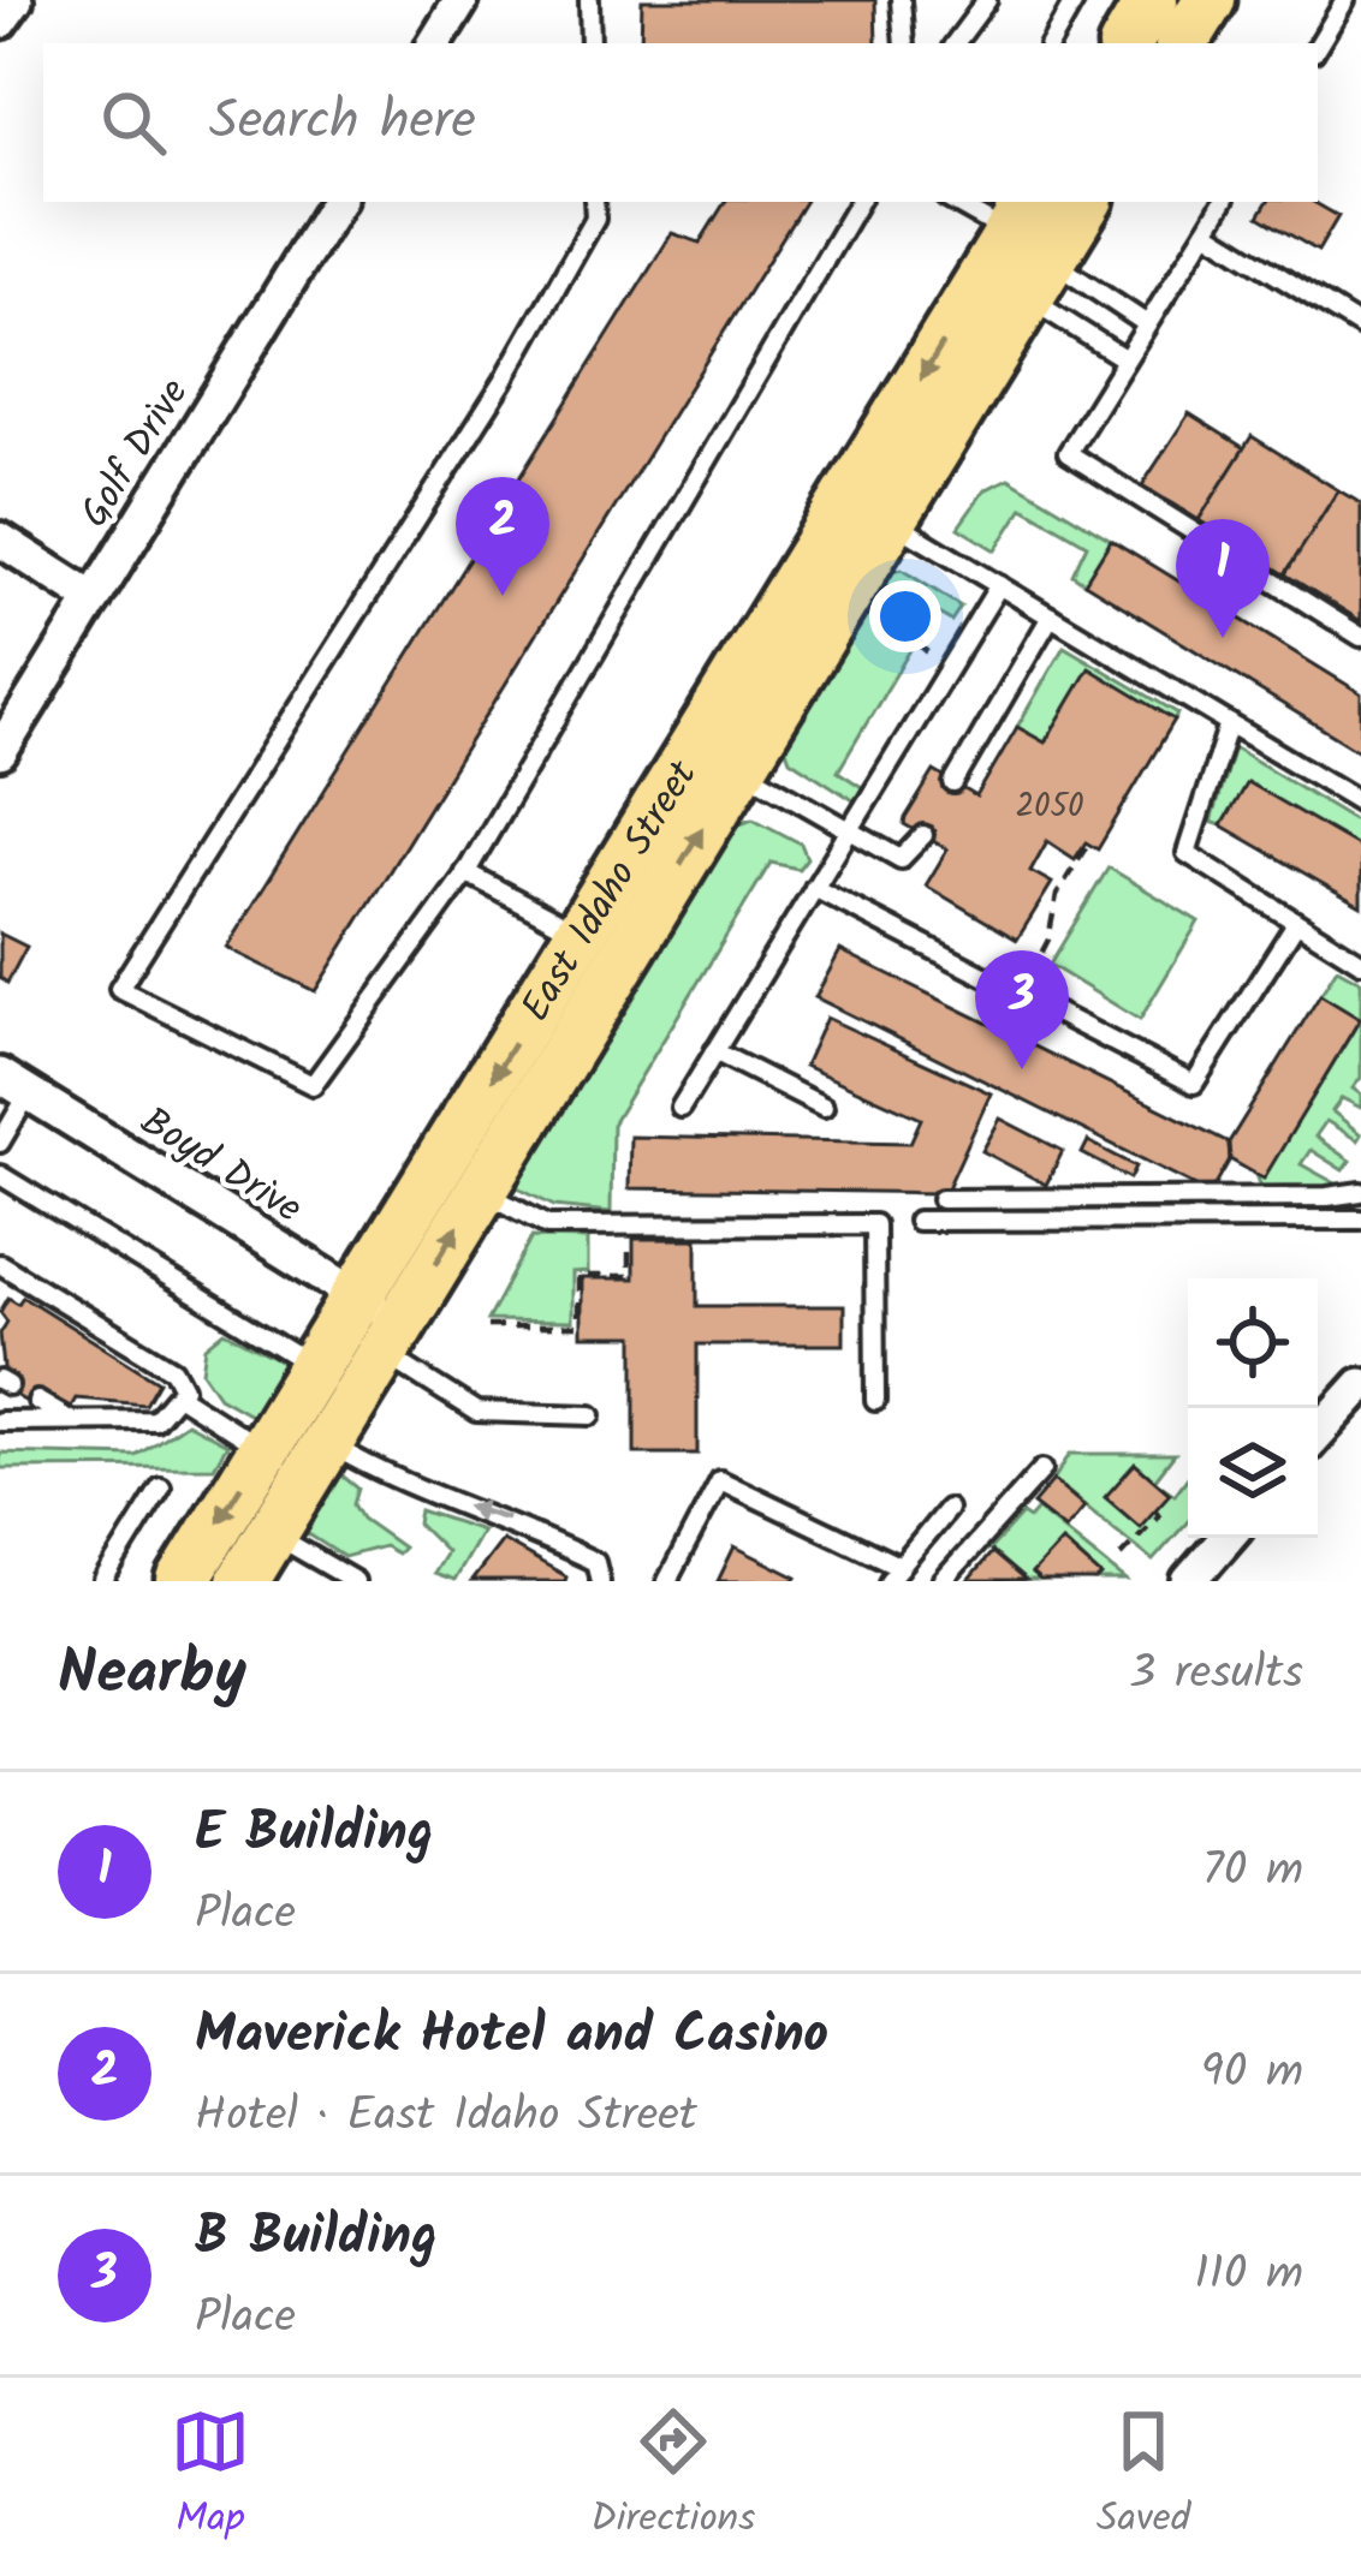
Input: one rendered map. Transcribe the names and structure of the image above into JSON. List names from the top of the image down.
{
  "streets": {
    "main road": ["East Idaho Street"],
    "street": ["Golf Drive", "Boyd Drive"]
  },
  "crossings": [
    ["East Idaho Street", "Boyd Drive"]
  ],
  "house_numbers": ["2050"],
  "page": {
    "search": "Search here",
    "pins": ["2", "1", "3"],
    "heading": ["Nearby", "3 results"],
    "list": [
      {
        "mark": "1",
        "name": "E Building",
        "note": "Place",
        "value": "70 m"
      },
      {
        "mark": "2",
        "name": "Maverick Hotel and Casino",
        "note": "Hotel · East Idaho Street",
        "value": "90 m"
      },
      {
        "mark": "3",
        "name": "B Building",
        "note": "Place",
        "value": "110 m"
      }
    ],
    "nav": ["Map", "Directions", "Saved"]
  }
}
